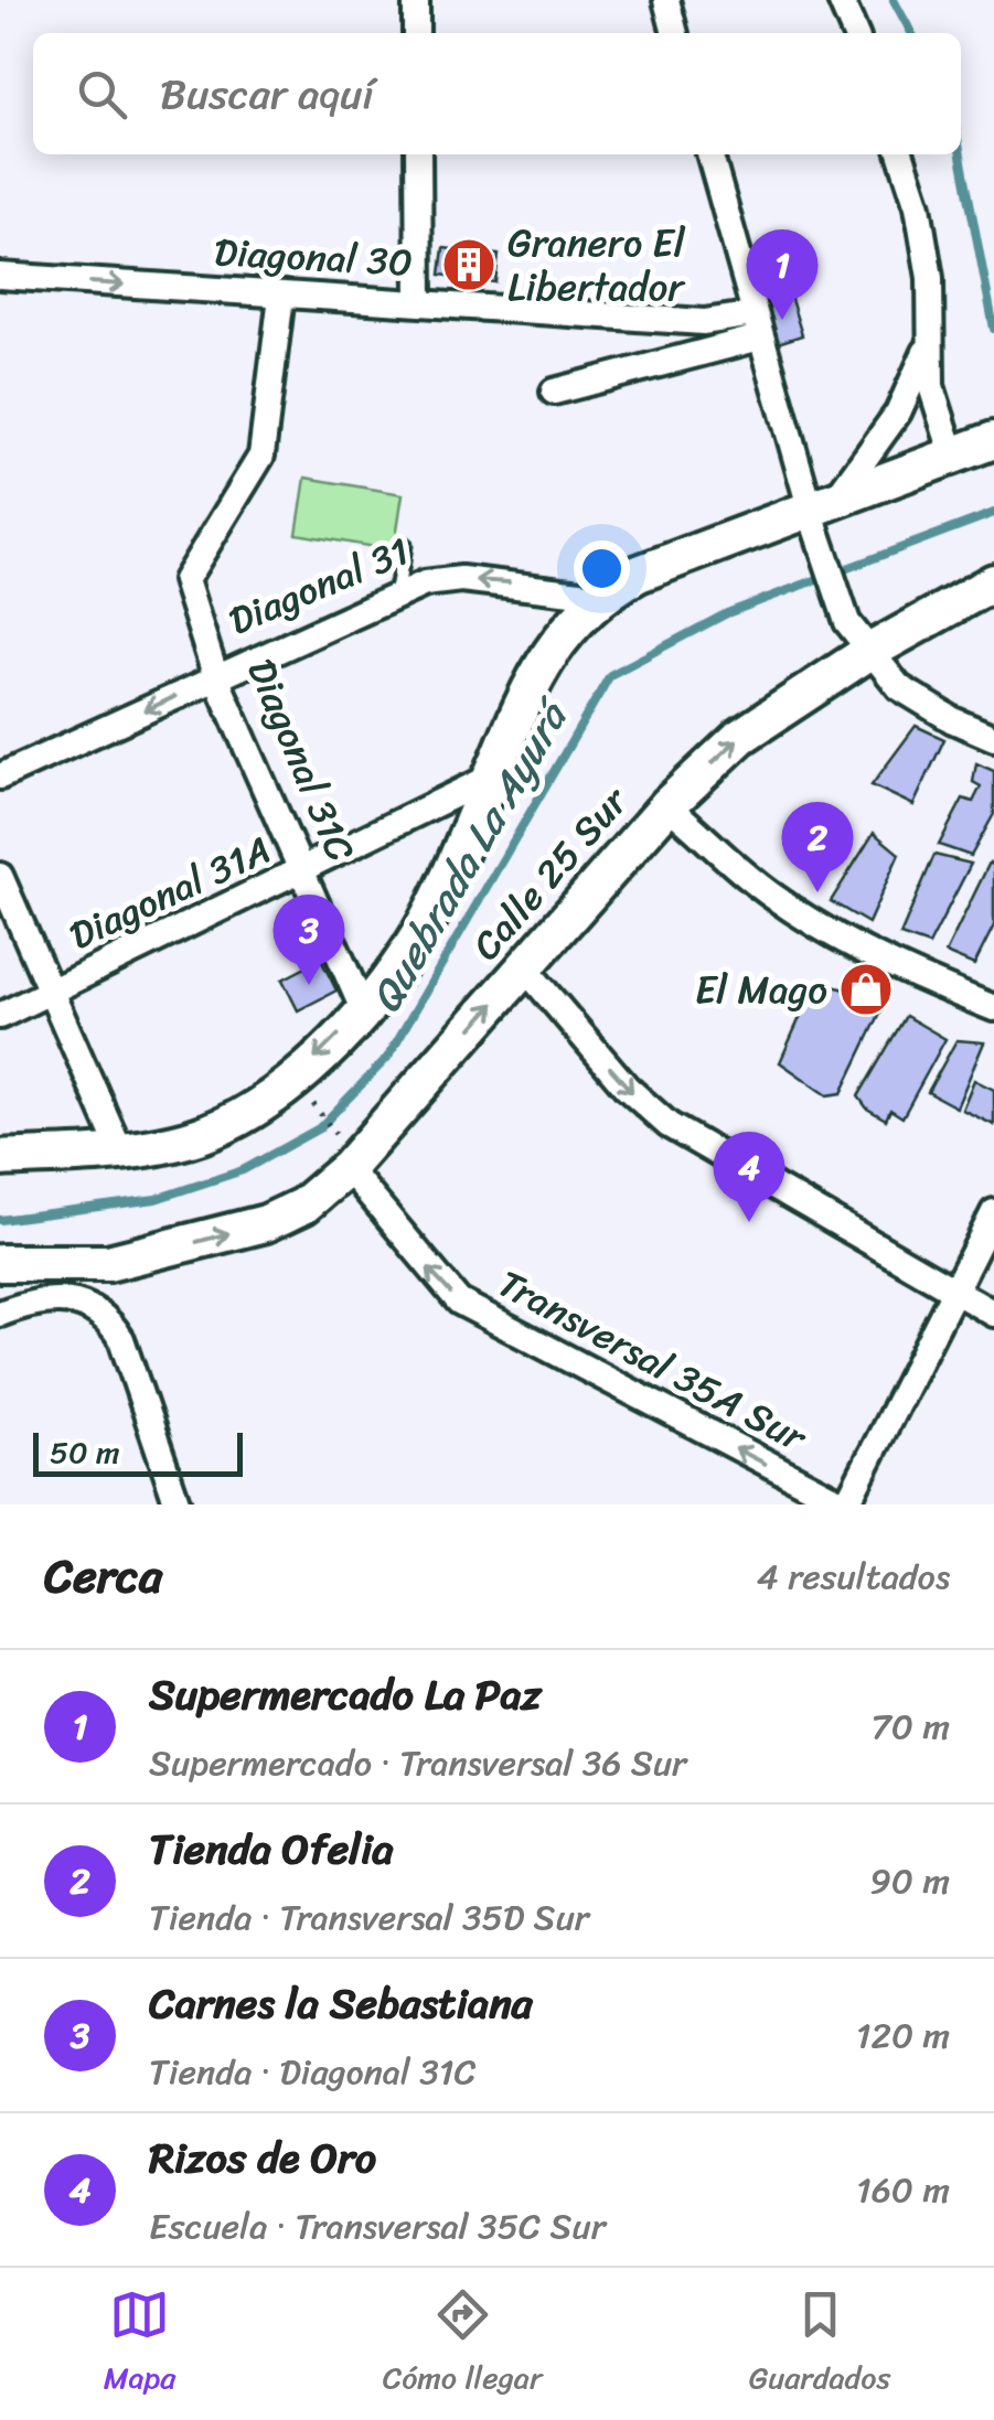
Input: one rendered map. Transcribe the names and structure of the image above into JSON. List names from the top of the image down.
{
  "streets": {
    "main road": ["Calle 25 Sur"],
    "street": [
      "Diagonal 30",
      "Diagonal 31",
      "Diagonal 31C",
      "Diagonal 31A",
      "Transversal 35A Sur"
    ]
  },
  "crossings": [
    ["Diagonal 30", "Diagonal 31C"],
    ["Diagonal 31", "Diagonal 31C"],
    ["Diagonal 31C", "Diagonal 31A"],
    ["Calle 25 Sur", "Transversal 35A Sur"]
  ],
  "one_way": ["Diagonal 30", "Diagonal 31", "Transversal 35A Sur"],
  "water": ["Quebrada La Ayurá"],
  "places": {
    "building": ["Granero El Libertador"],
    "shop": ["El Mago"]
  },
  "scale_bar": "50 m",
  "page": {
    "search": "Buscar aquí",
    "pins": [
      "1",
      "2",
      "3",
      "4"
    ],
    "scale": "50 m",
    "heading": ["Cerca", "4 resultados"],
    "list": [
      {
        "mark": "1",
        "name": "Supermercado La Paz",
        "note": "Supermercado · Transversal 36 Sur",
        "value": "70 m"
      },
      {
        "mark": "2",
        "name": "Tienda Ofelia",
        "note": "Tienda · Transversal 35D Sur",
        "value": "90 m"
      },
      {
        "mark": "3",
        "name": "Carnes la Sebastiana",
        "note": "Tienda · Diagonal 31C",
        "value": "120 m"
      },
      {
        "mark": "4",
        "name": "Rizos de Oro",
        "note": "Escuela · Transversal 35C Sur",
        "value": "160 m"
      }
    ],
    "nav": ["Mapa", "Cómo llegar", "Guardados"]
  }
}
